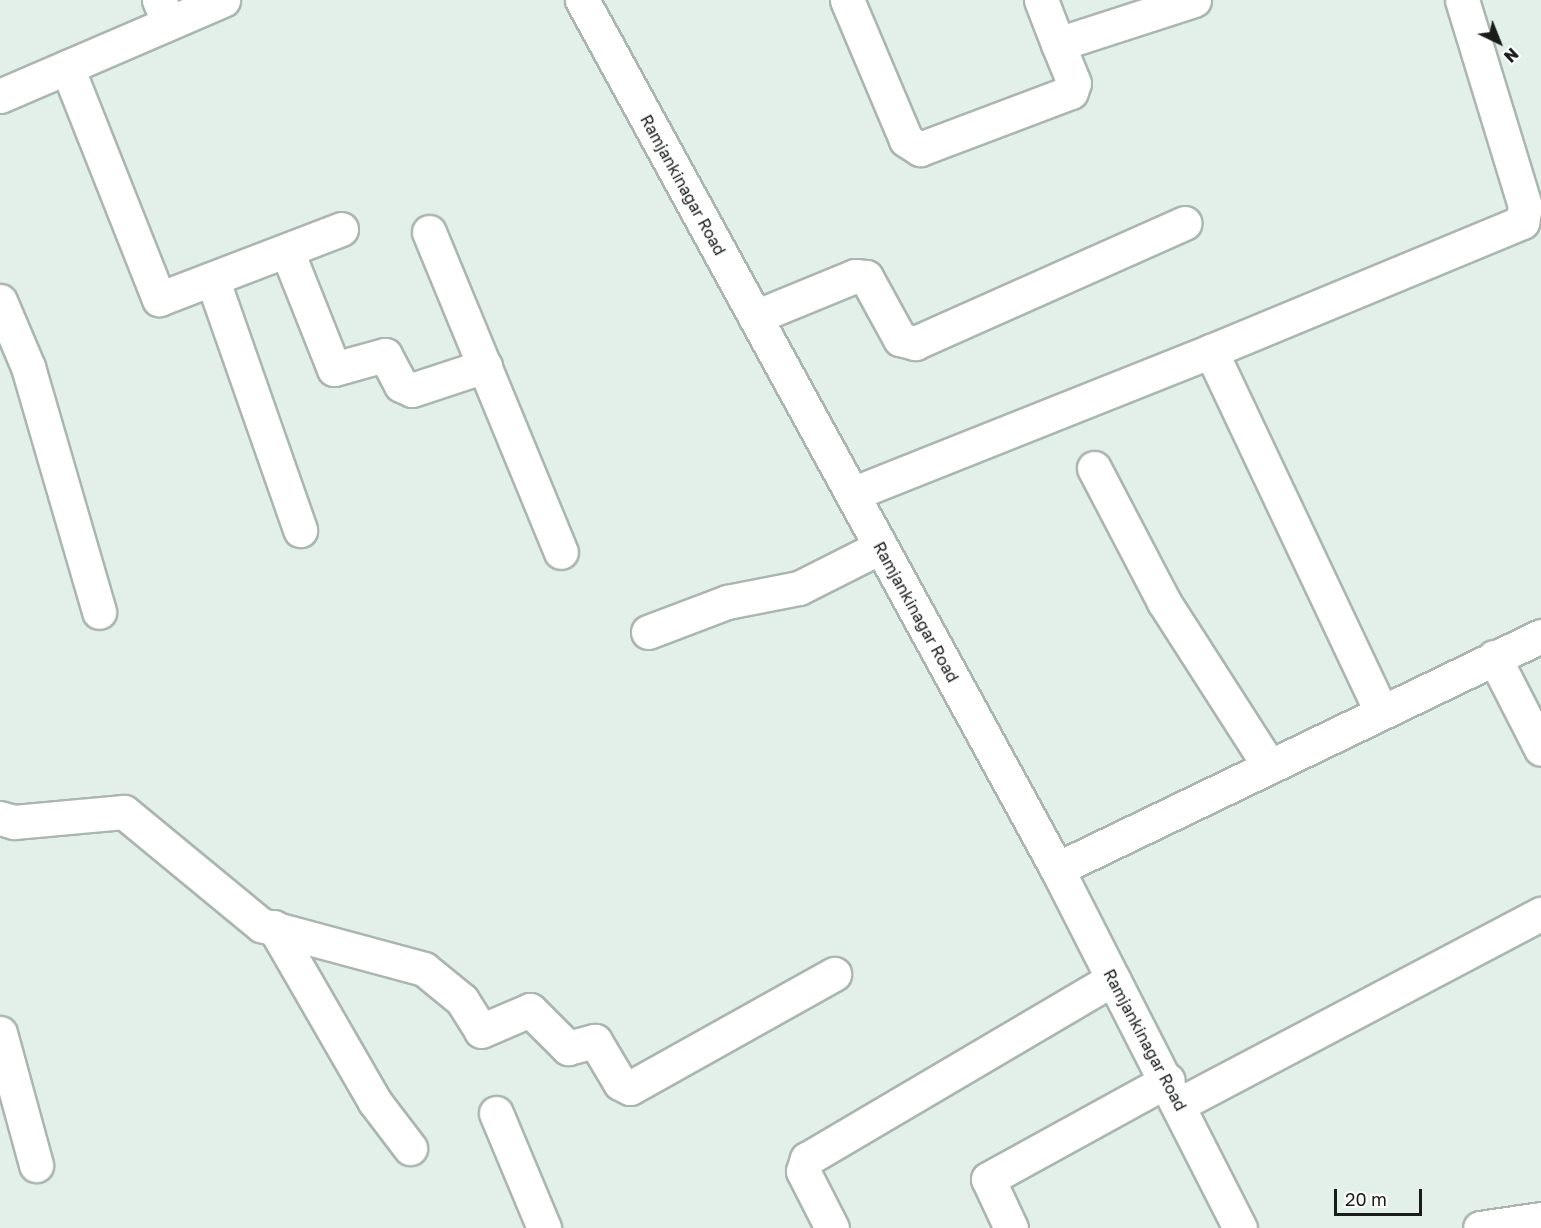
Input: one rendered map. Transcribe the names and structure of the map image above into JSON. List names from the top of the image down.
{
  "streets": {
    "street": ["Ramjankinagar Road"]
  },
  "scale_bar": "20 m",
  "north": "bottom right"
}
